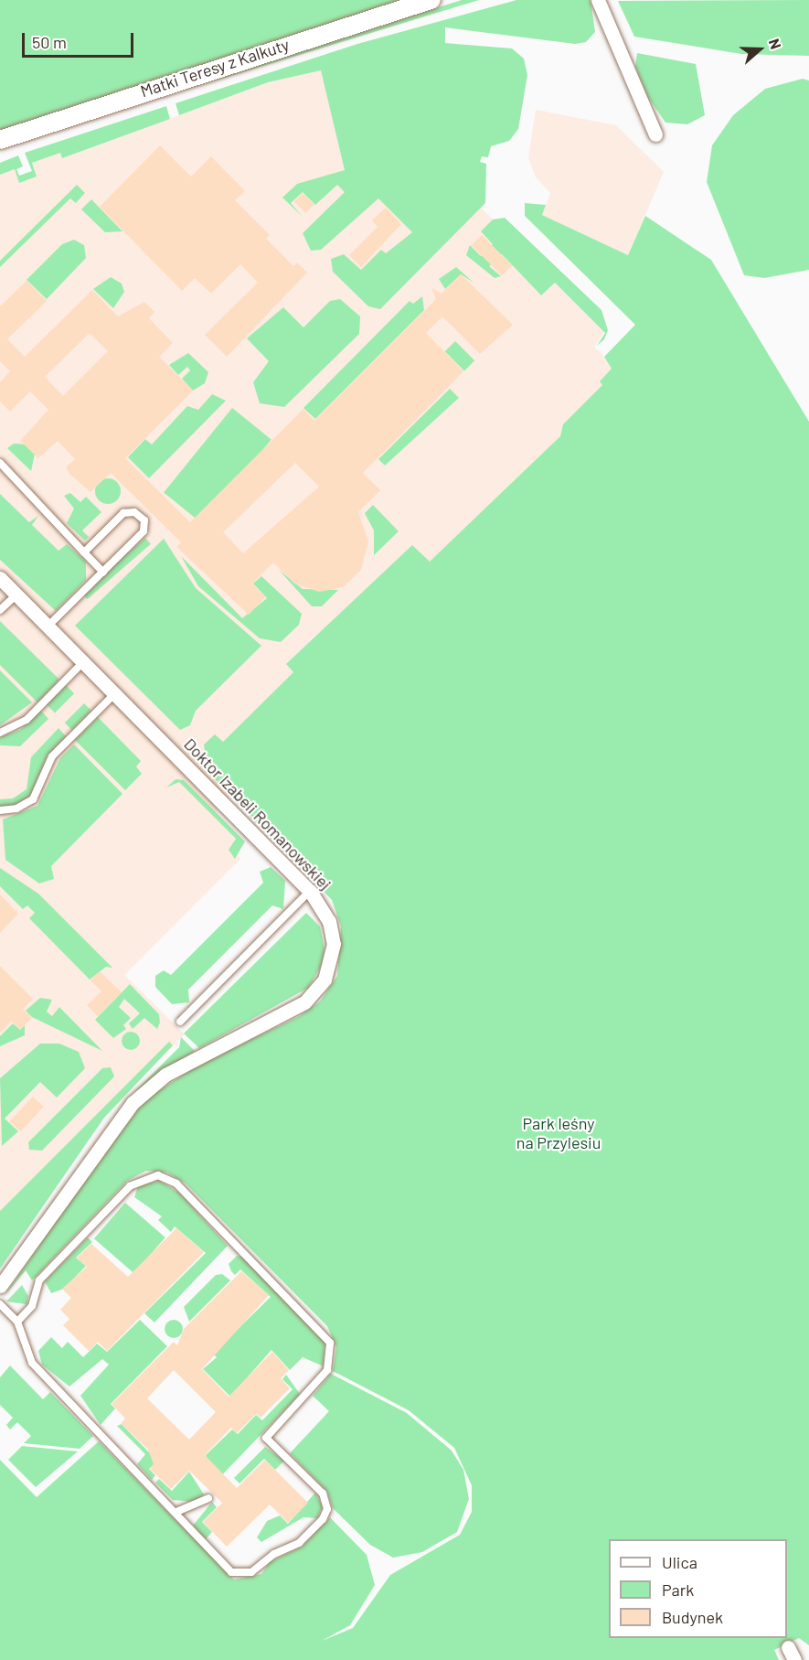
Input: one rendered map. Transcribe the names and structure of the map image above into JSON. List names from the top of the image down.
{
  "streets": {
    "street": ["Matki Teresy z Kalkuty", "Doktor Izabeli Romanowskiej"]
  },
  "parks": ["Park leśny na Przylesiu"],
  "legend": ["Ulica", "Park", "Budynek"],
  "scale_bar": "50 m",
  "north": "right"
}
